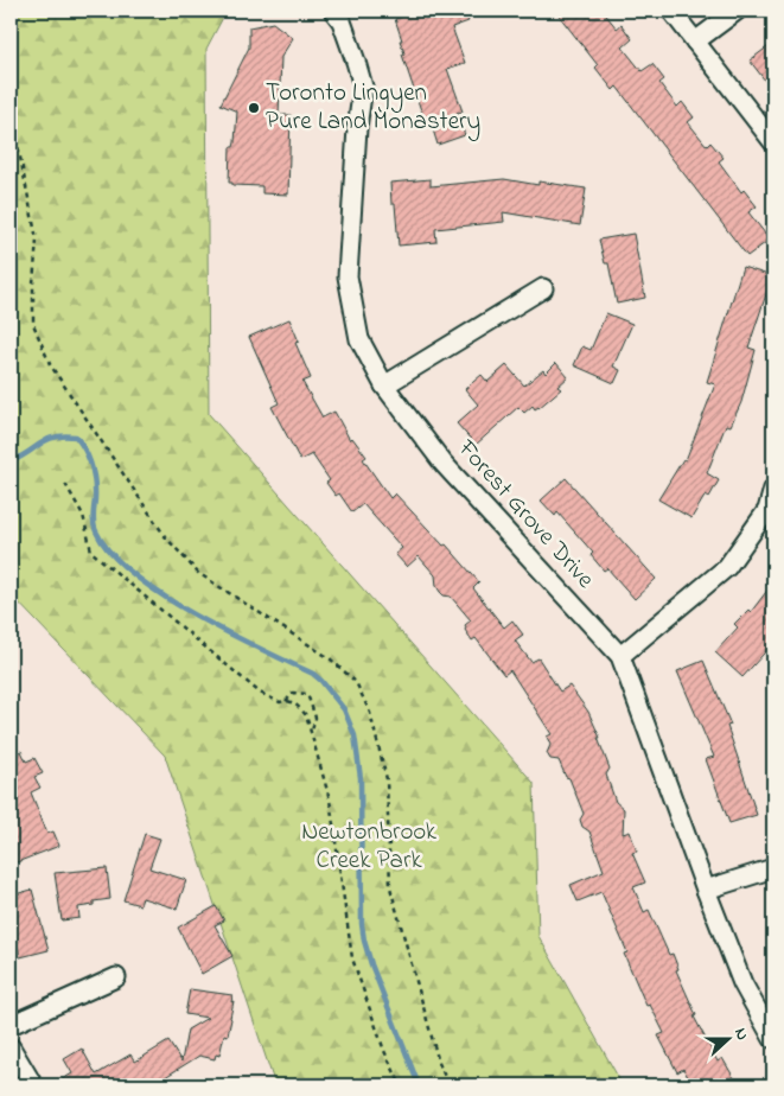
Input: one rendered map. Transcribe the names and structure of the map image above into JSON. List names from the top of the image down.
{
  "streets": {
    "street": ["Forest Grove Drive"]
  },
  "parks": ["Newtonbrook Creek Park"],
  "places": ["Toronto Lingyen Pure Land Monastery"],
  "north": "right"
}
